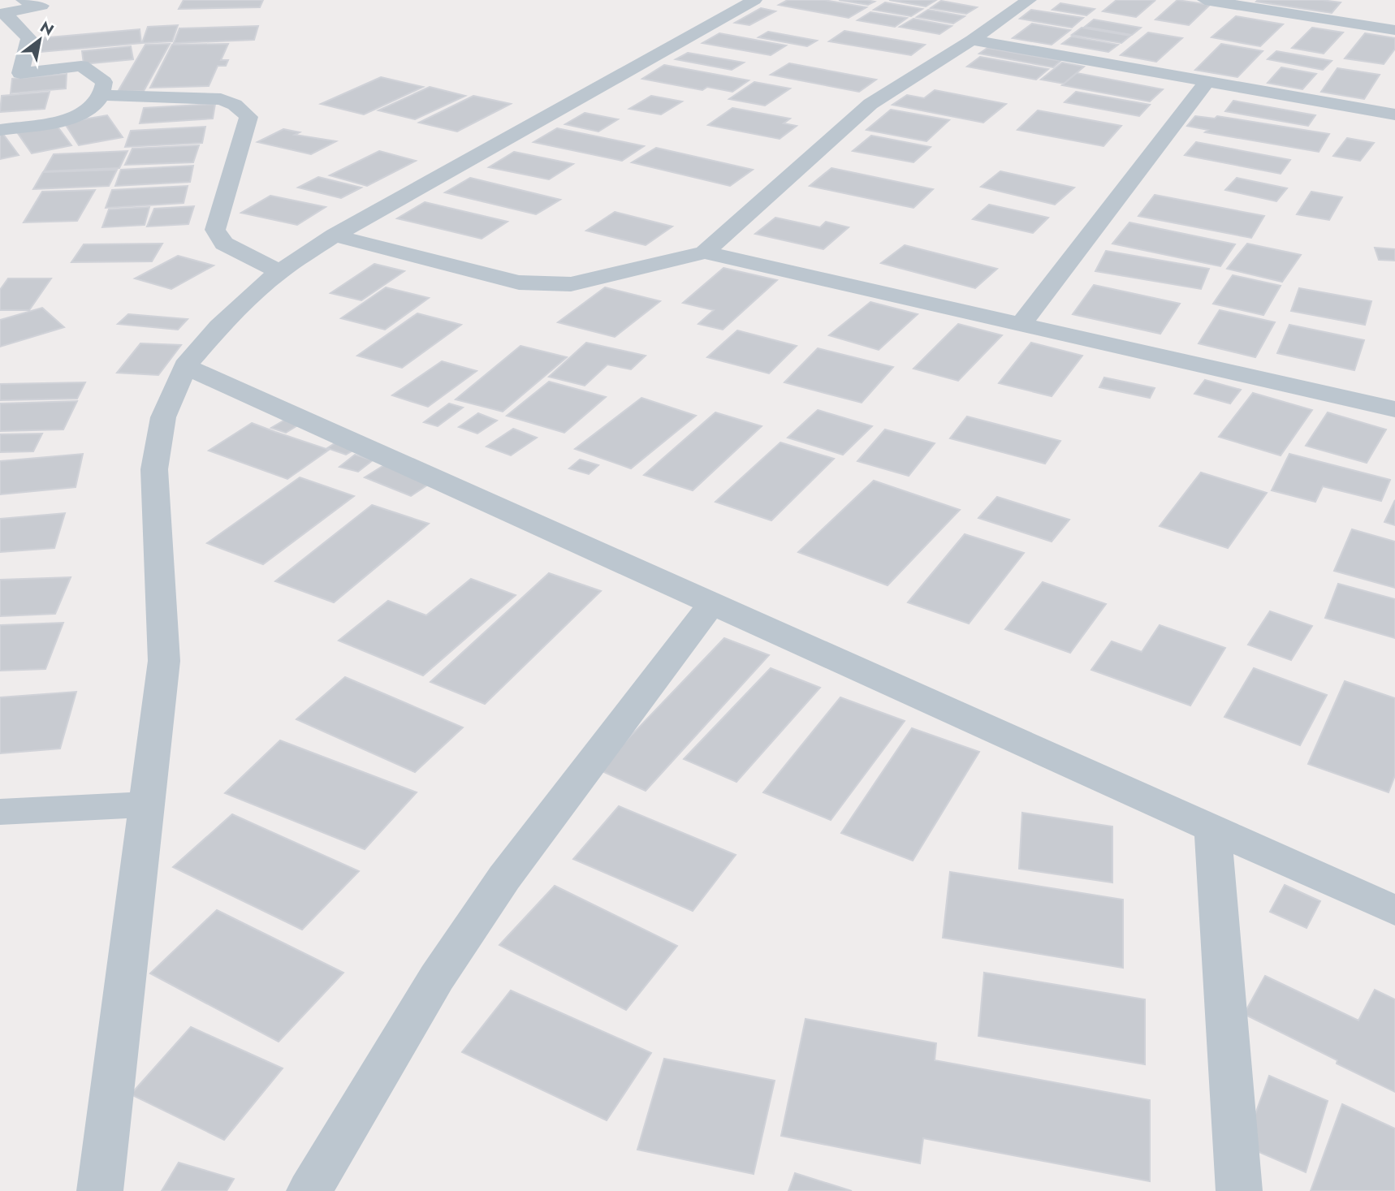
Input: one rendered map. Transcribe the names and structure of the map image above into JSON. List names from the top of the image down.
{
  "north": "top right"
}
